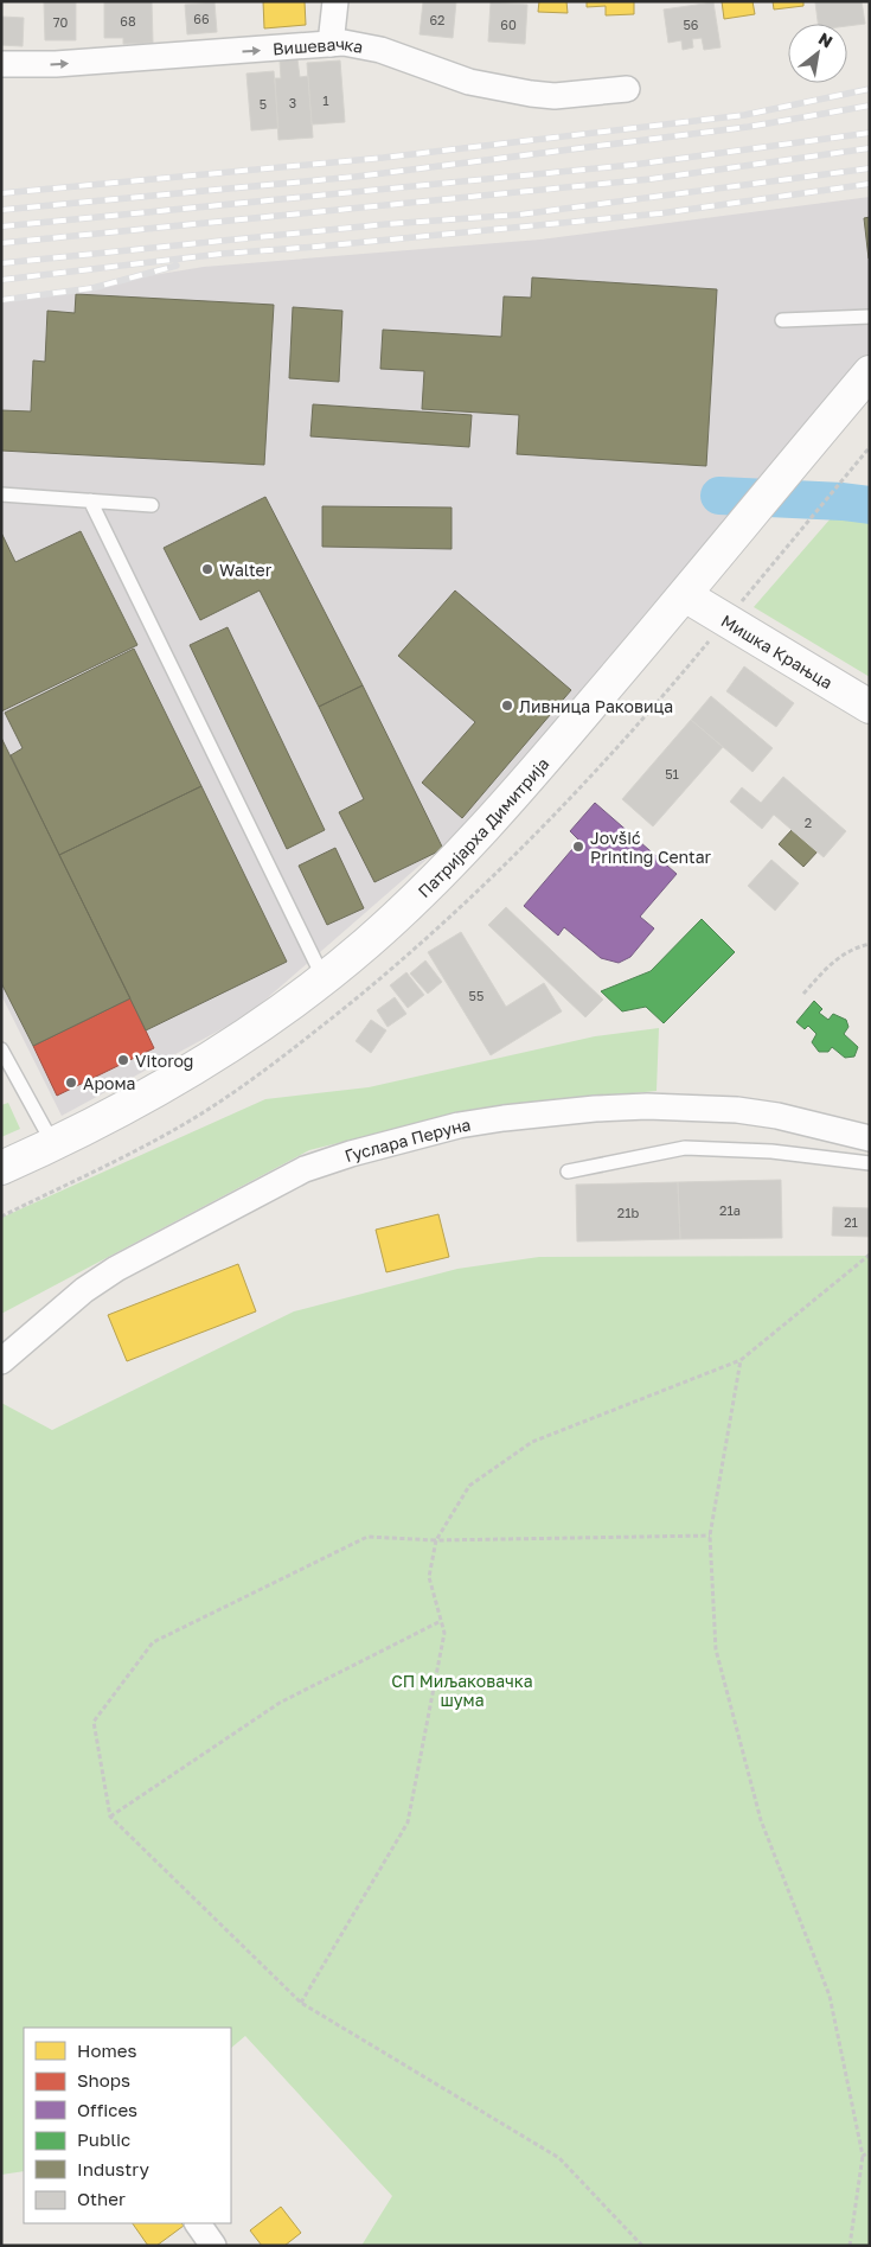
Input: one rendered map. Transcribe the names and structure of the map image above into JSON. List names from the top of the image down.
{
  "streets": {
    "main road": ["Мишка Крањца", "Патријарха Димитрија"],
    "street": ["Вишевачка", "Гуслара Перуна"]
  },
  "crossings": [
    ["Мишка Крањца", "Патријарха Димитрија"]
  ],
  "one_way": ["Вишевачка"],
  "parks": ["СП Миљаковачка шума"],
  "places": [
    "Walter",
    "Ливница Раковица",
    "Jovšić Printing Centar",
    "Vitorog",
    "Арома"
  ],
  "house_numbers": [
    "66",
    "62",
    "68",
    "70",
    "60",
    "56",
    "1",
    "3",
    "5",
    "51",
    "2",
    "55",
    "21a",
    "21b",
    "21"
  ],
  "legend": [
    "Homes",
    "Shops",
    "Offices",
    "Public",
    "Industry",
    "Other"
  ],
  "north": "top right"
}
